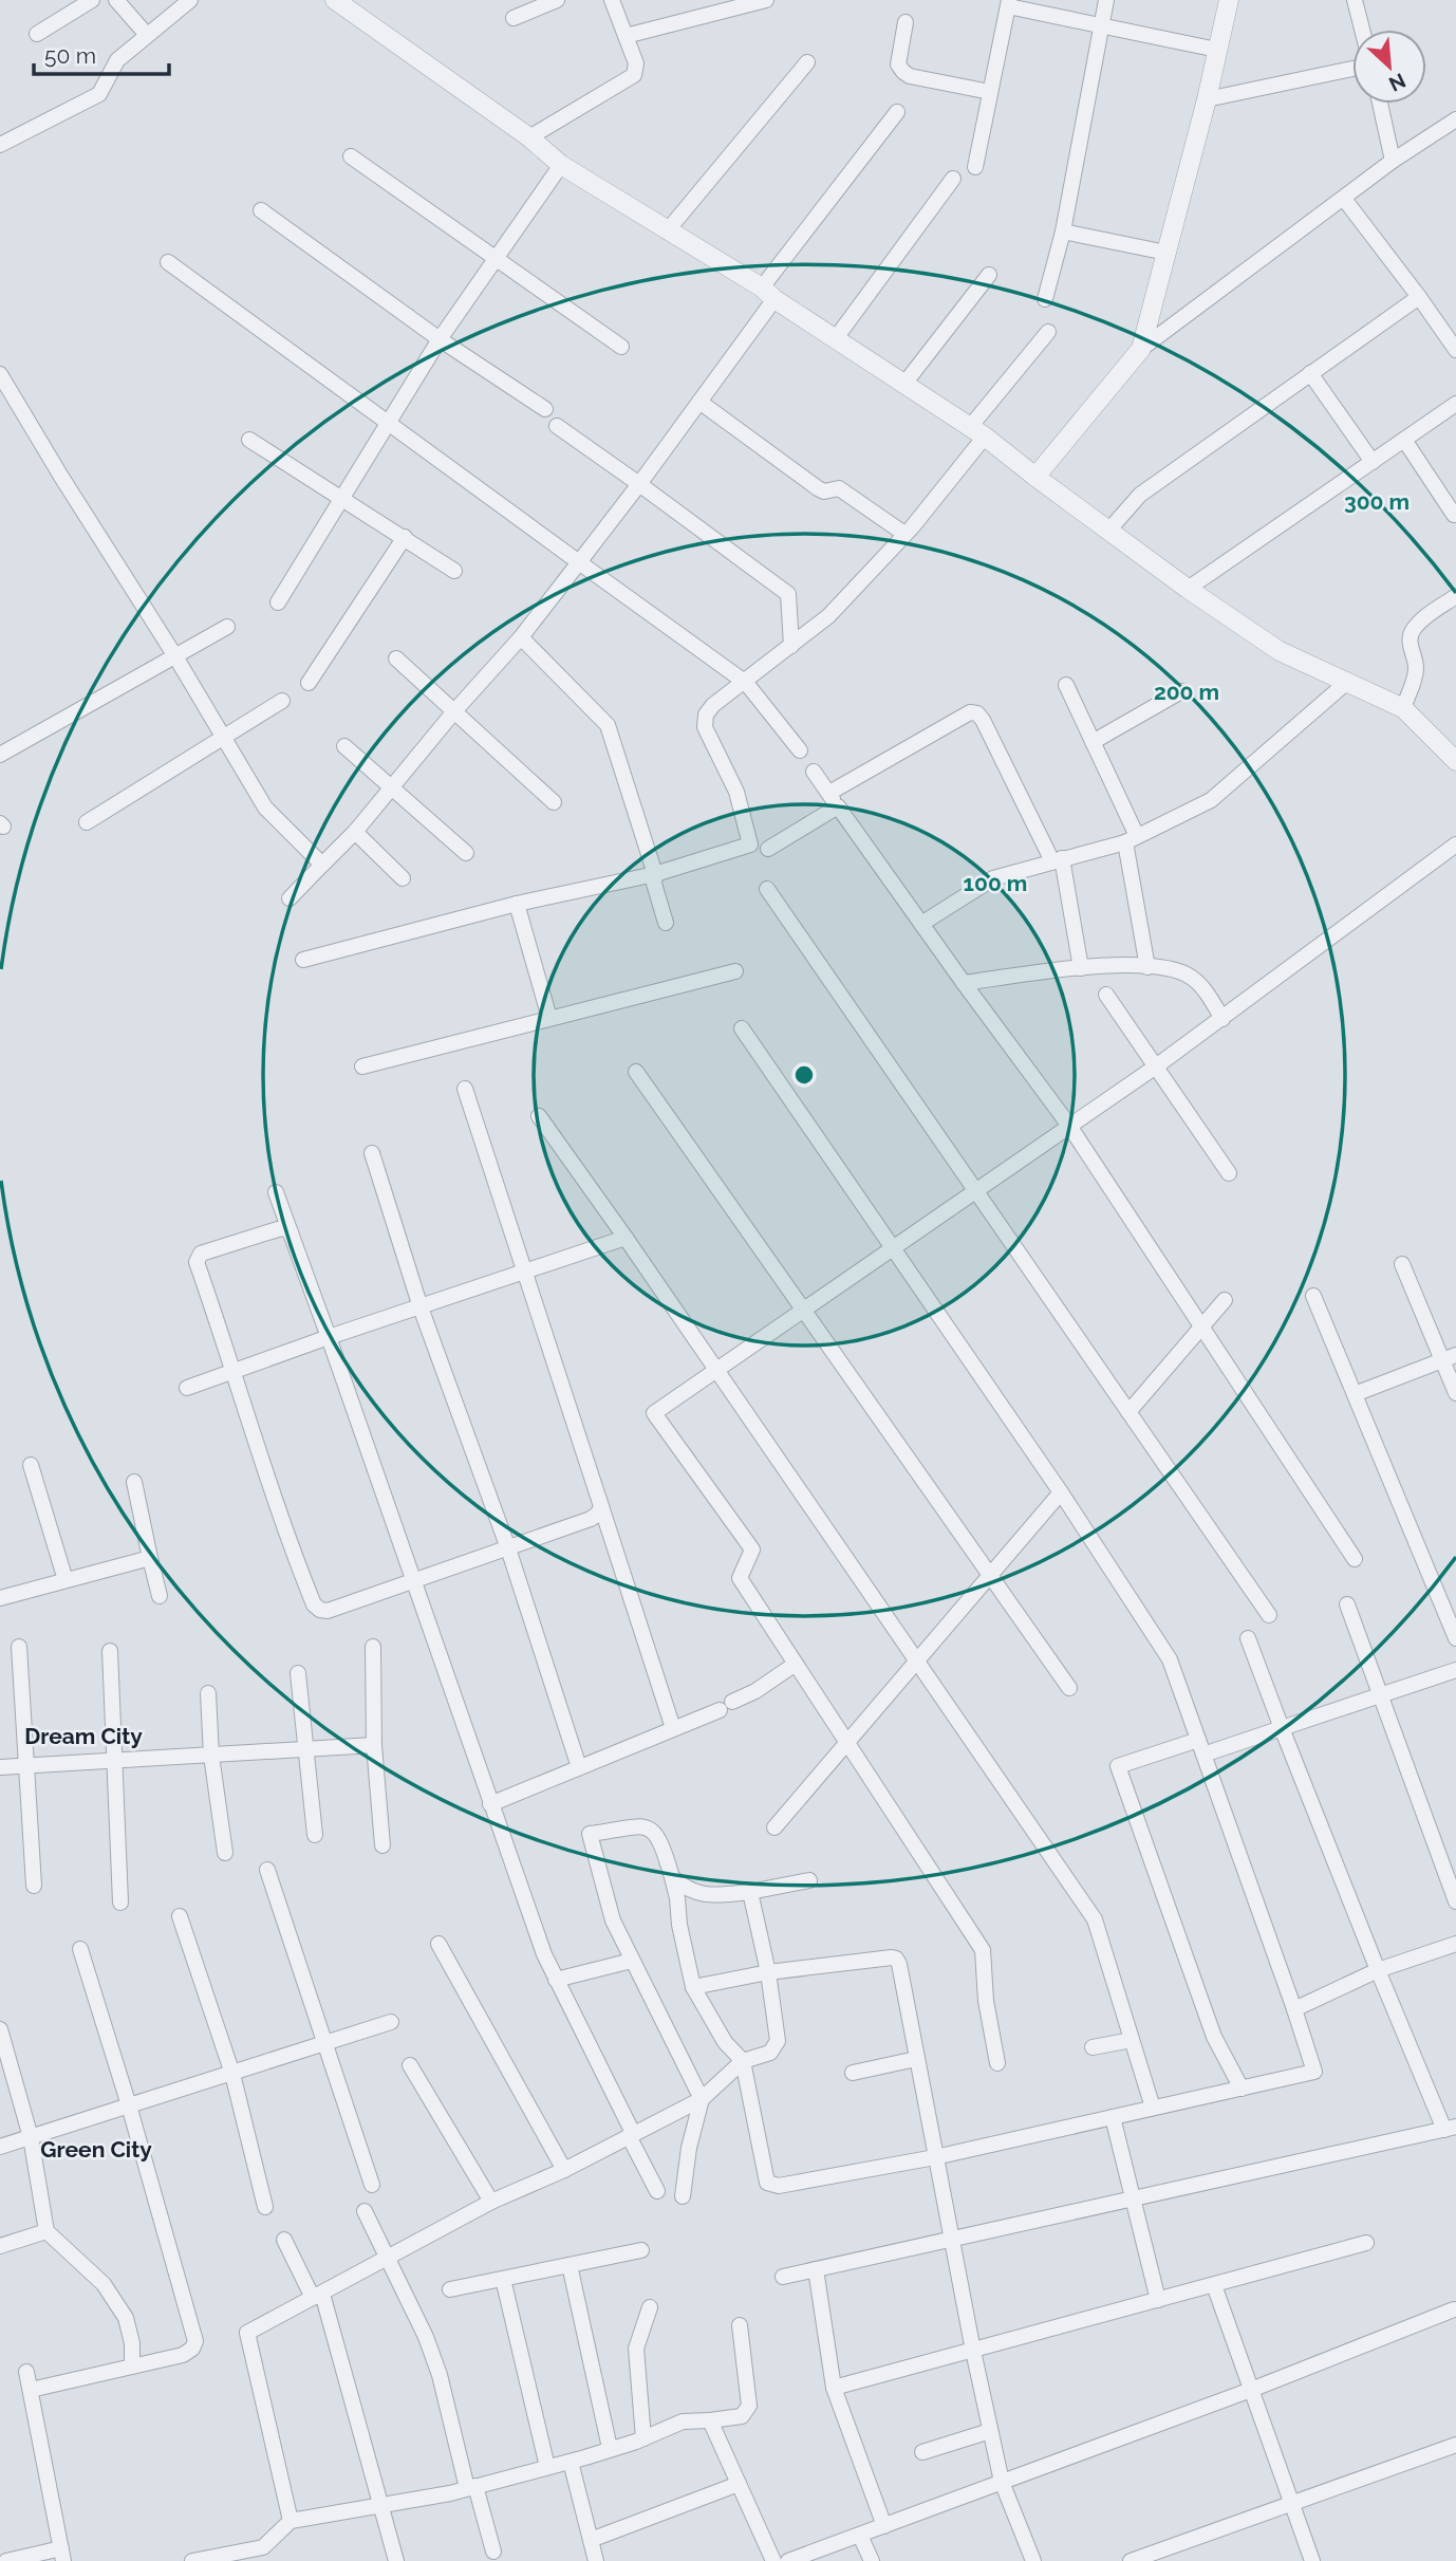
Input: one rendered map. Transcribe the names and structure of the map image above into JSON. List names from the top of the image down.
{
  "districts": ["Dream City", "Green City"],
  "scale_bar": "50 m",
  "north": "bottom right",
  "rings": ["300 m", "200 m", "100 m"]
}
